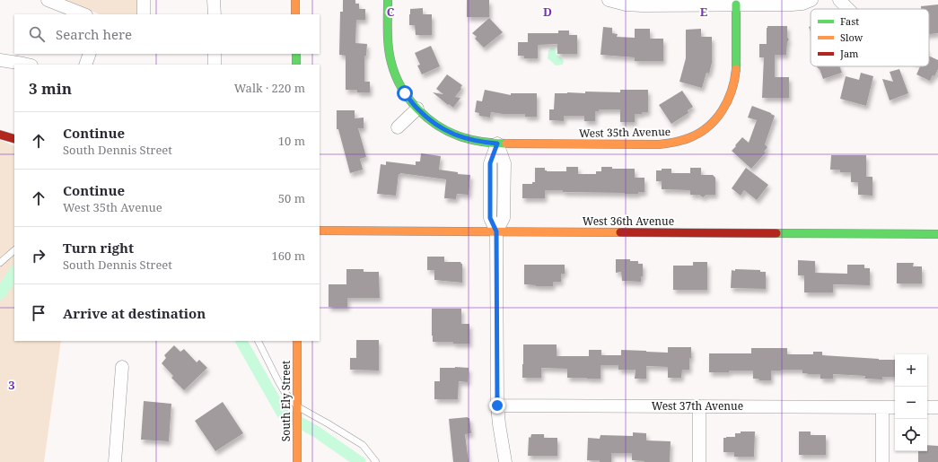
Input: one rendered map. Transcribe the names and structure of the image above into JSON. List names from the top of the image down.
{
  "streets": {
    "street": [
      "West 35th Avenue",
      "West 36th Avenue",
      "South Ely Street",
      "West 37th Avenue"
    ]
  },
  "legend": ["Fast", "Slow", "Jam"],
  "page": {
    "search": "Search here",
    "heading": ["3 min", "Walk · 220 m"],
    "list": [
      ["Continue", "South Dennis Street", "10 m"],
      ["Continue", "West 35th Avenue", "50 m"],
      ["Turn right", "South Dennis Street", "160 m"],
      "Arrive at destination"
    ],
    "map_buttons": ["+", "−"]
  },
  "grid": {
    "columns": ["C", "D", "E"],
    "rows": ["3"]
  }
}
